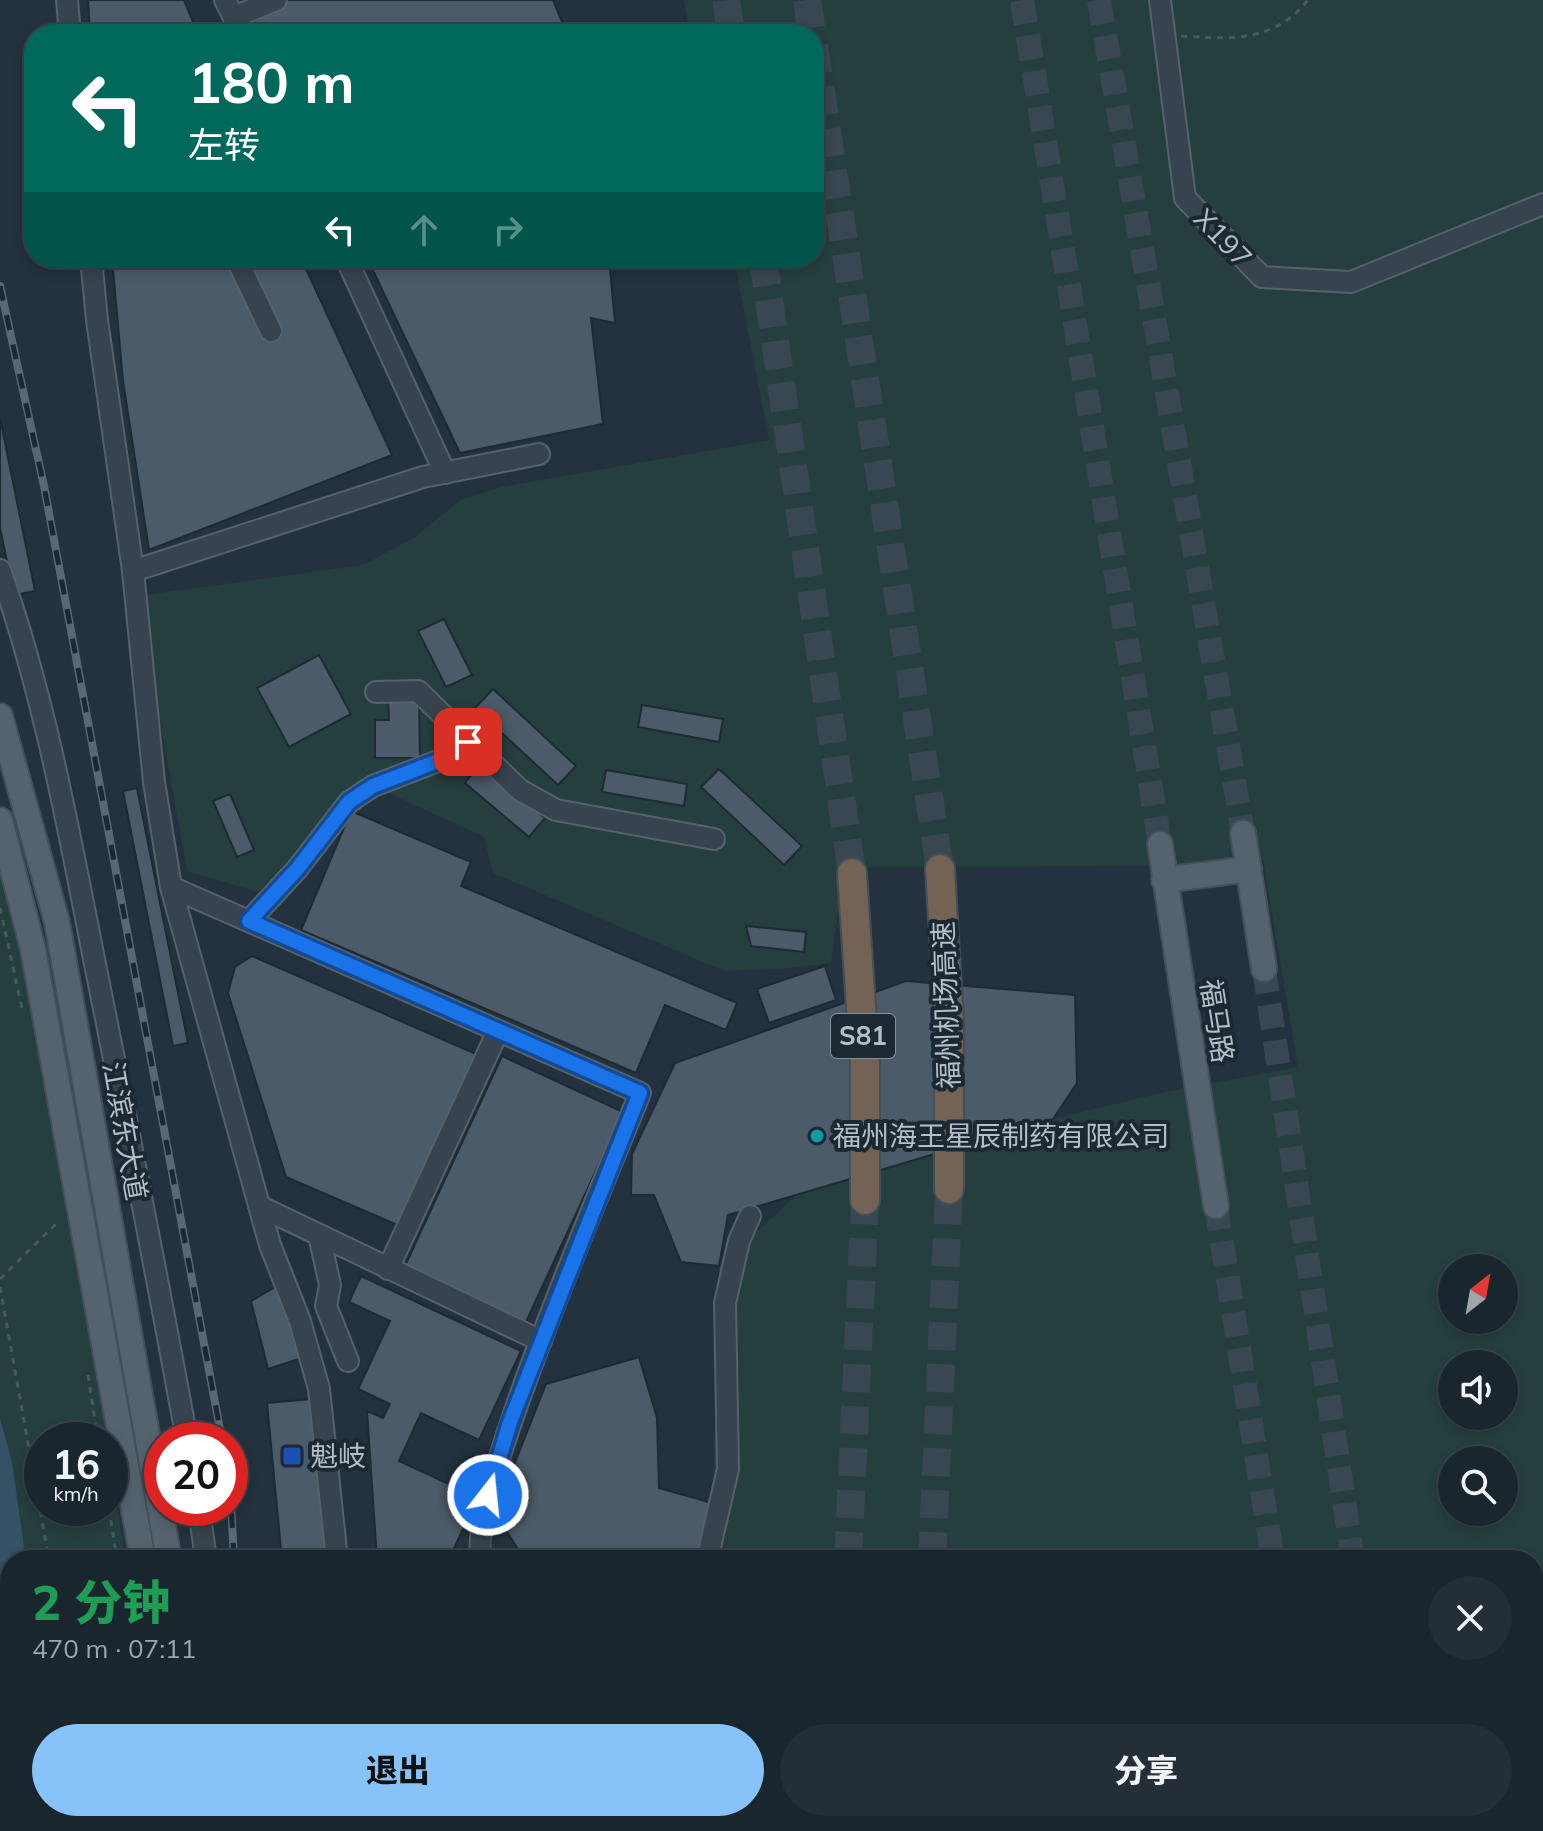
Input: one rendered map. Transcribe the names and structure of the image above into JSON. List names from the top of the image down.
{
  "streets": {
    "highway": ["福州机场高速", "S81"],
    "main road": ["福马路", "江滨东大道"],
    "street": ["X197"]
  },
  "places": {
    "other": ["福州海王星辰制药有限公司"],
    "transit": ["魁岐"]
  },
  "north": "top right",
  "page": {
    "turn": ["180 m", "左转"],
    "speed": "16 km/h",
    "limit": "20",
    "heading": ["2 分钟", "470 m · 07:11"],
    "buttons": ["退出", "分享"]
  }
}
